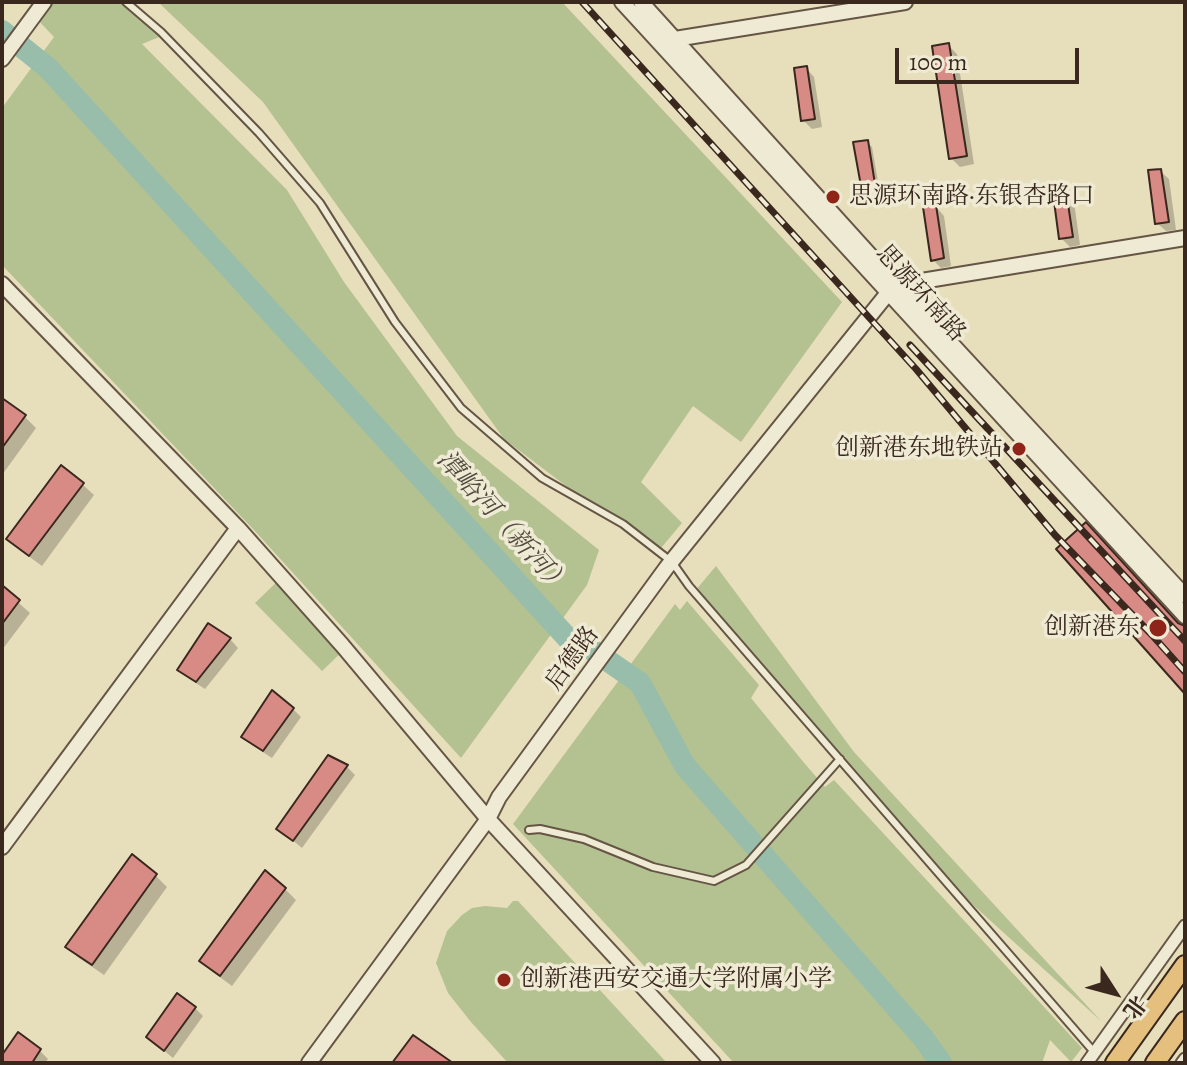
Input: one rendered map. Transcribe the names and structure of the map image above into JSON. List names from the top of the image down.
{
  "streets": {
    "street": ["思源环南路", "启德路"]
  },
  "crossings": [
    ["思源环南路", "启德路"]
  ],
  "water": ["潭峪河（新河）"],
  "places": [
    "思源环南路·东银杏路口",
    "创新港东地铁站",
    "创新港东",
    "创新港西安交通大学附属小学"
  ],
  "scale_bar": "100 m",
  "north": "bottom right"
}
